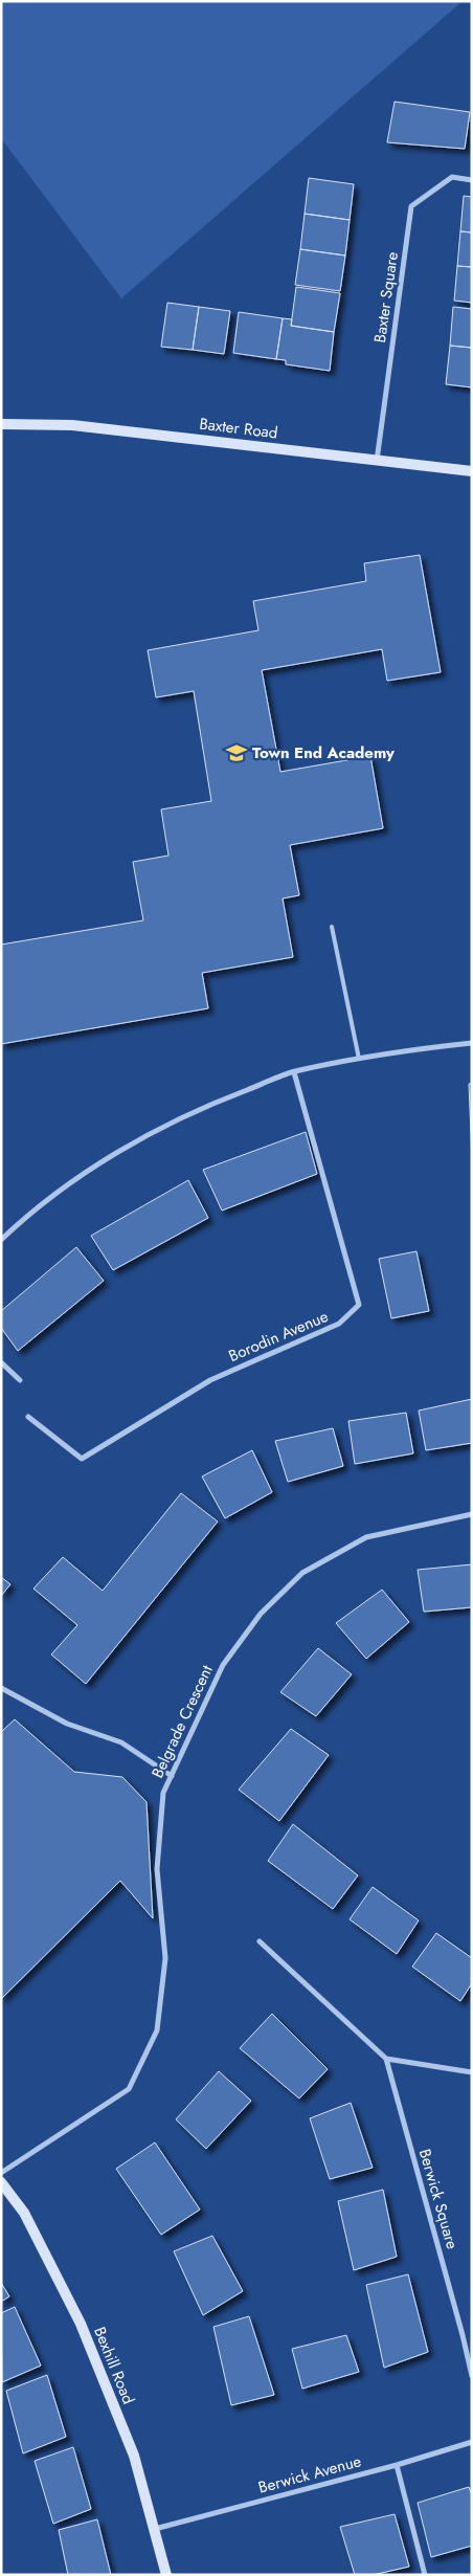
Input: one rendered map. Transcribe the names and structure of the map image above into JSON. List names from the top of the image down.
{
  "streets": {
    "street": [
      "Baxter Square",
      "Baxter Road",
      "Borodin Avenue",
      "Belgrade Crescent",
      "Berwick Square",
      "Bexhill Road",
      "Berwick Avenue"
    ]
  },
  "crossings": [
    ["Baxter Square", "Baxter Road"],
    ["Bexhill Road", "Berwick Avenue"]
  ],
  "places": {
    "school or university": ["Town End Academy"]
  }
}
